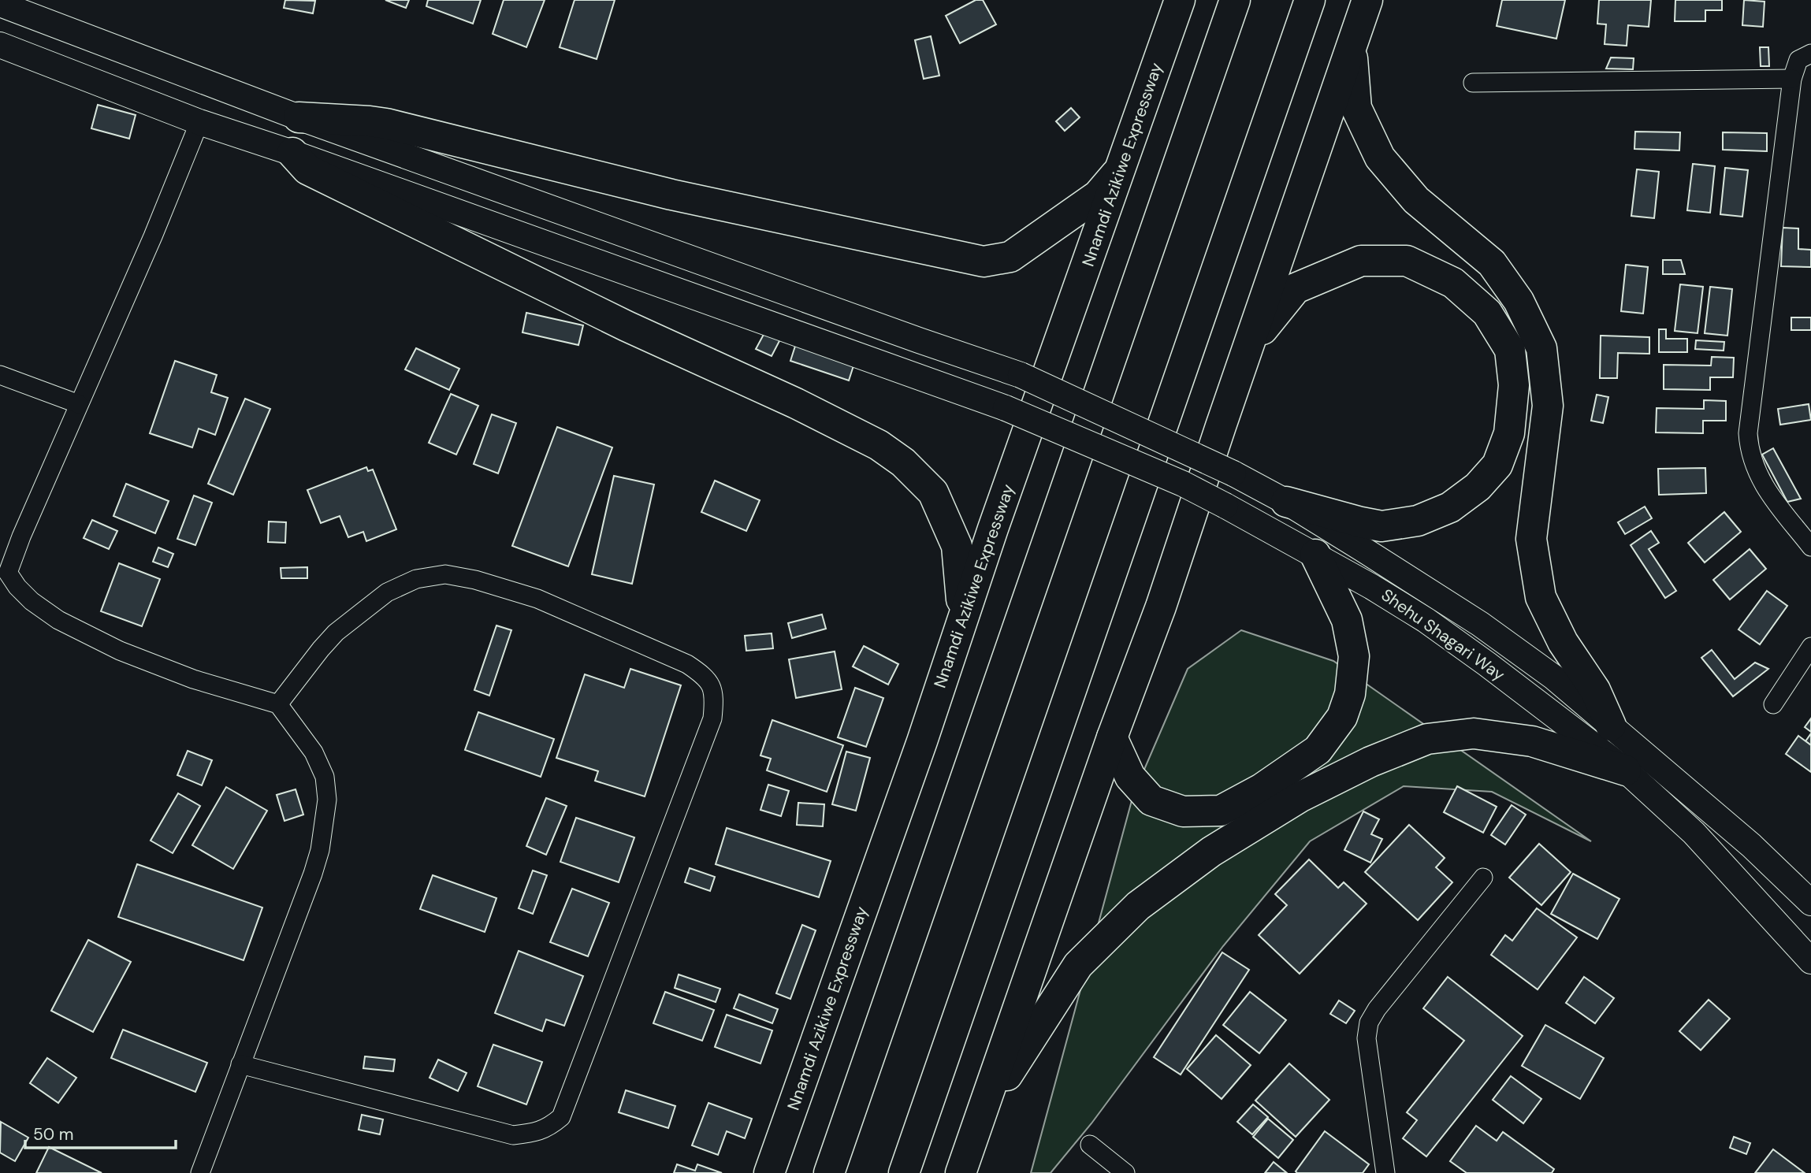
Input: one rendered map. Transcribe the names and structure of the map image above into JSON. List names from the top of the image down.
{
  "streets": {
    "highway": ["Nnamdi Azikiwe Expressway"],
    "main road": ["Shehu Shagari Way"]
  },
  "scale_bar": "50 m"
}
